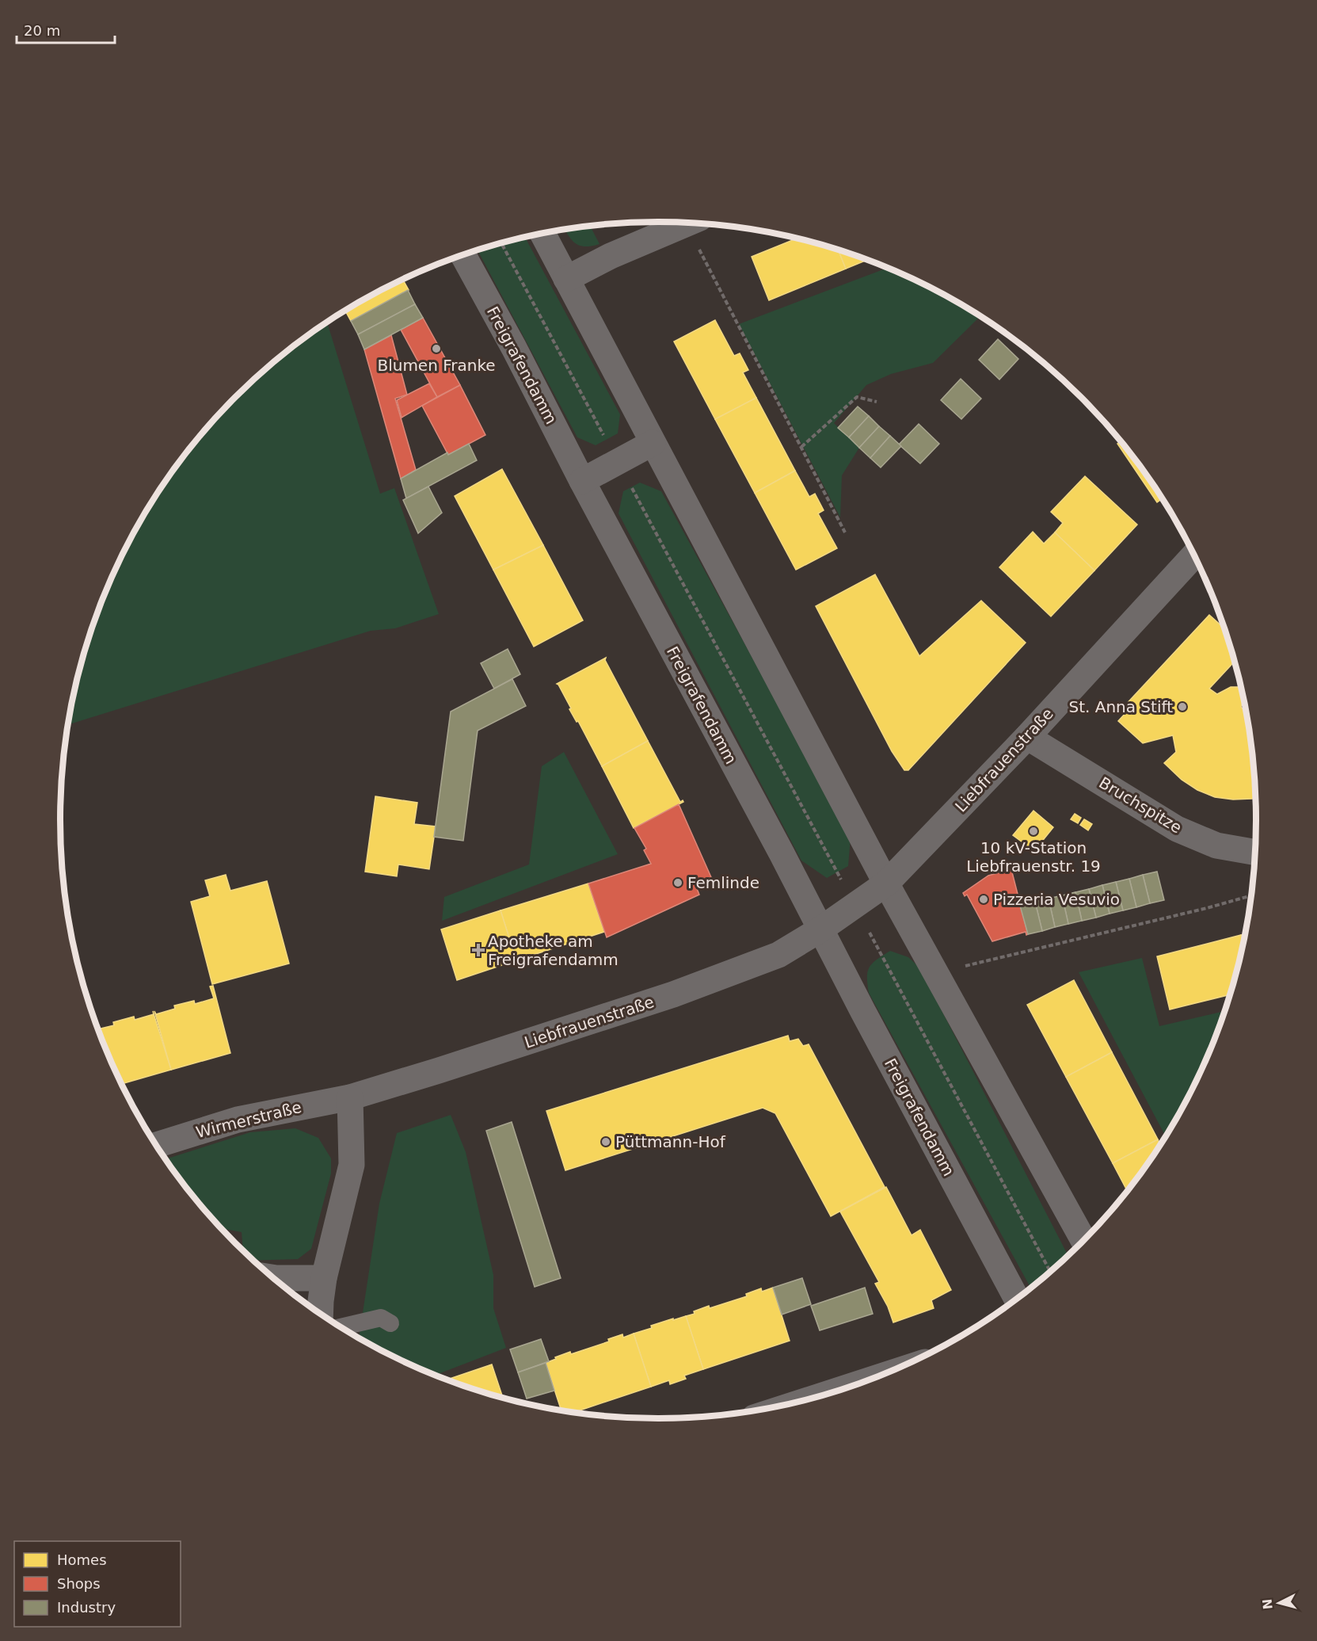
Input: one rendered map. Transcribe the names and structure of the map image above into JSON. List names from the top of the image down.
{
  "streets": {
    "street": [
      "Freigrafendamm",
      "Liebfrauenstraße",
      "Bruchspitze",
      "Wirmerstraße"
    ]
  },
  "crossings": [
    ["Freigrafendamm", "Liebfrauenstraße"],
    ["Liebfrauenstraße", "Bruchspitze"],
    ["Liebfrauenstraße", "Wirmerstraße"]
  ],
  "places": {
    "other": [
      "Blumen Franke",
      "St. Anna Stift",
      "10 kV-Station Liebfrauenstr. 19",
      "Femlinde",
      "Pizzeria Vesuvio",
      "Püttmann-Hof"
    ],
    "health": ["Apotheke am Freigrafendamm"]
  },
  "legend": ["Homes", "Shops", "Industry"],
  "scale_bar": "20 m",
  "north": "left"
}
